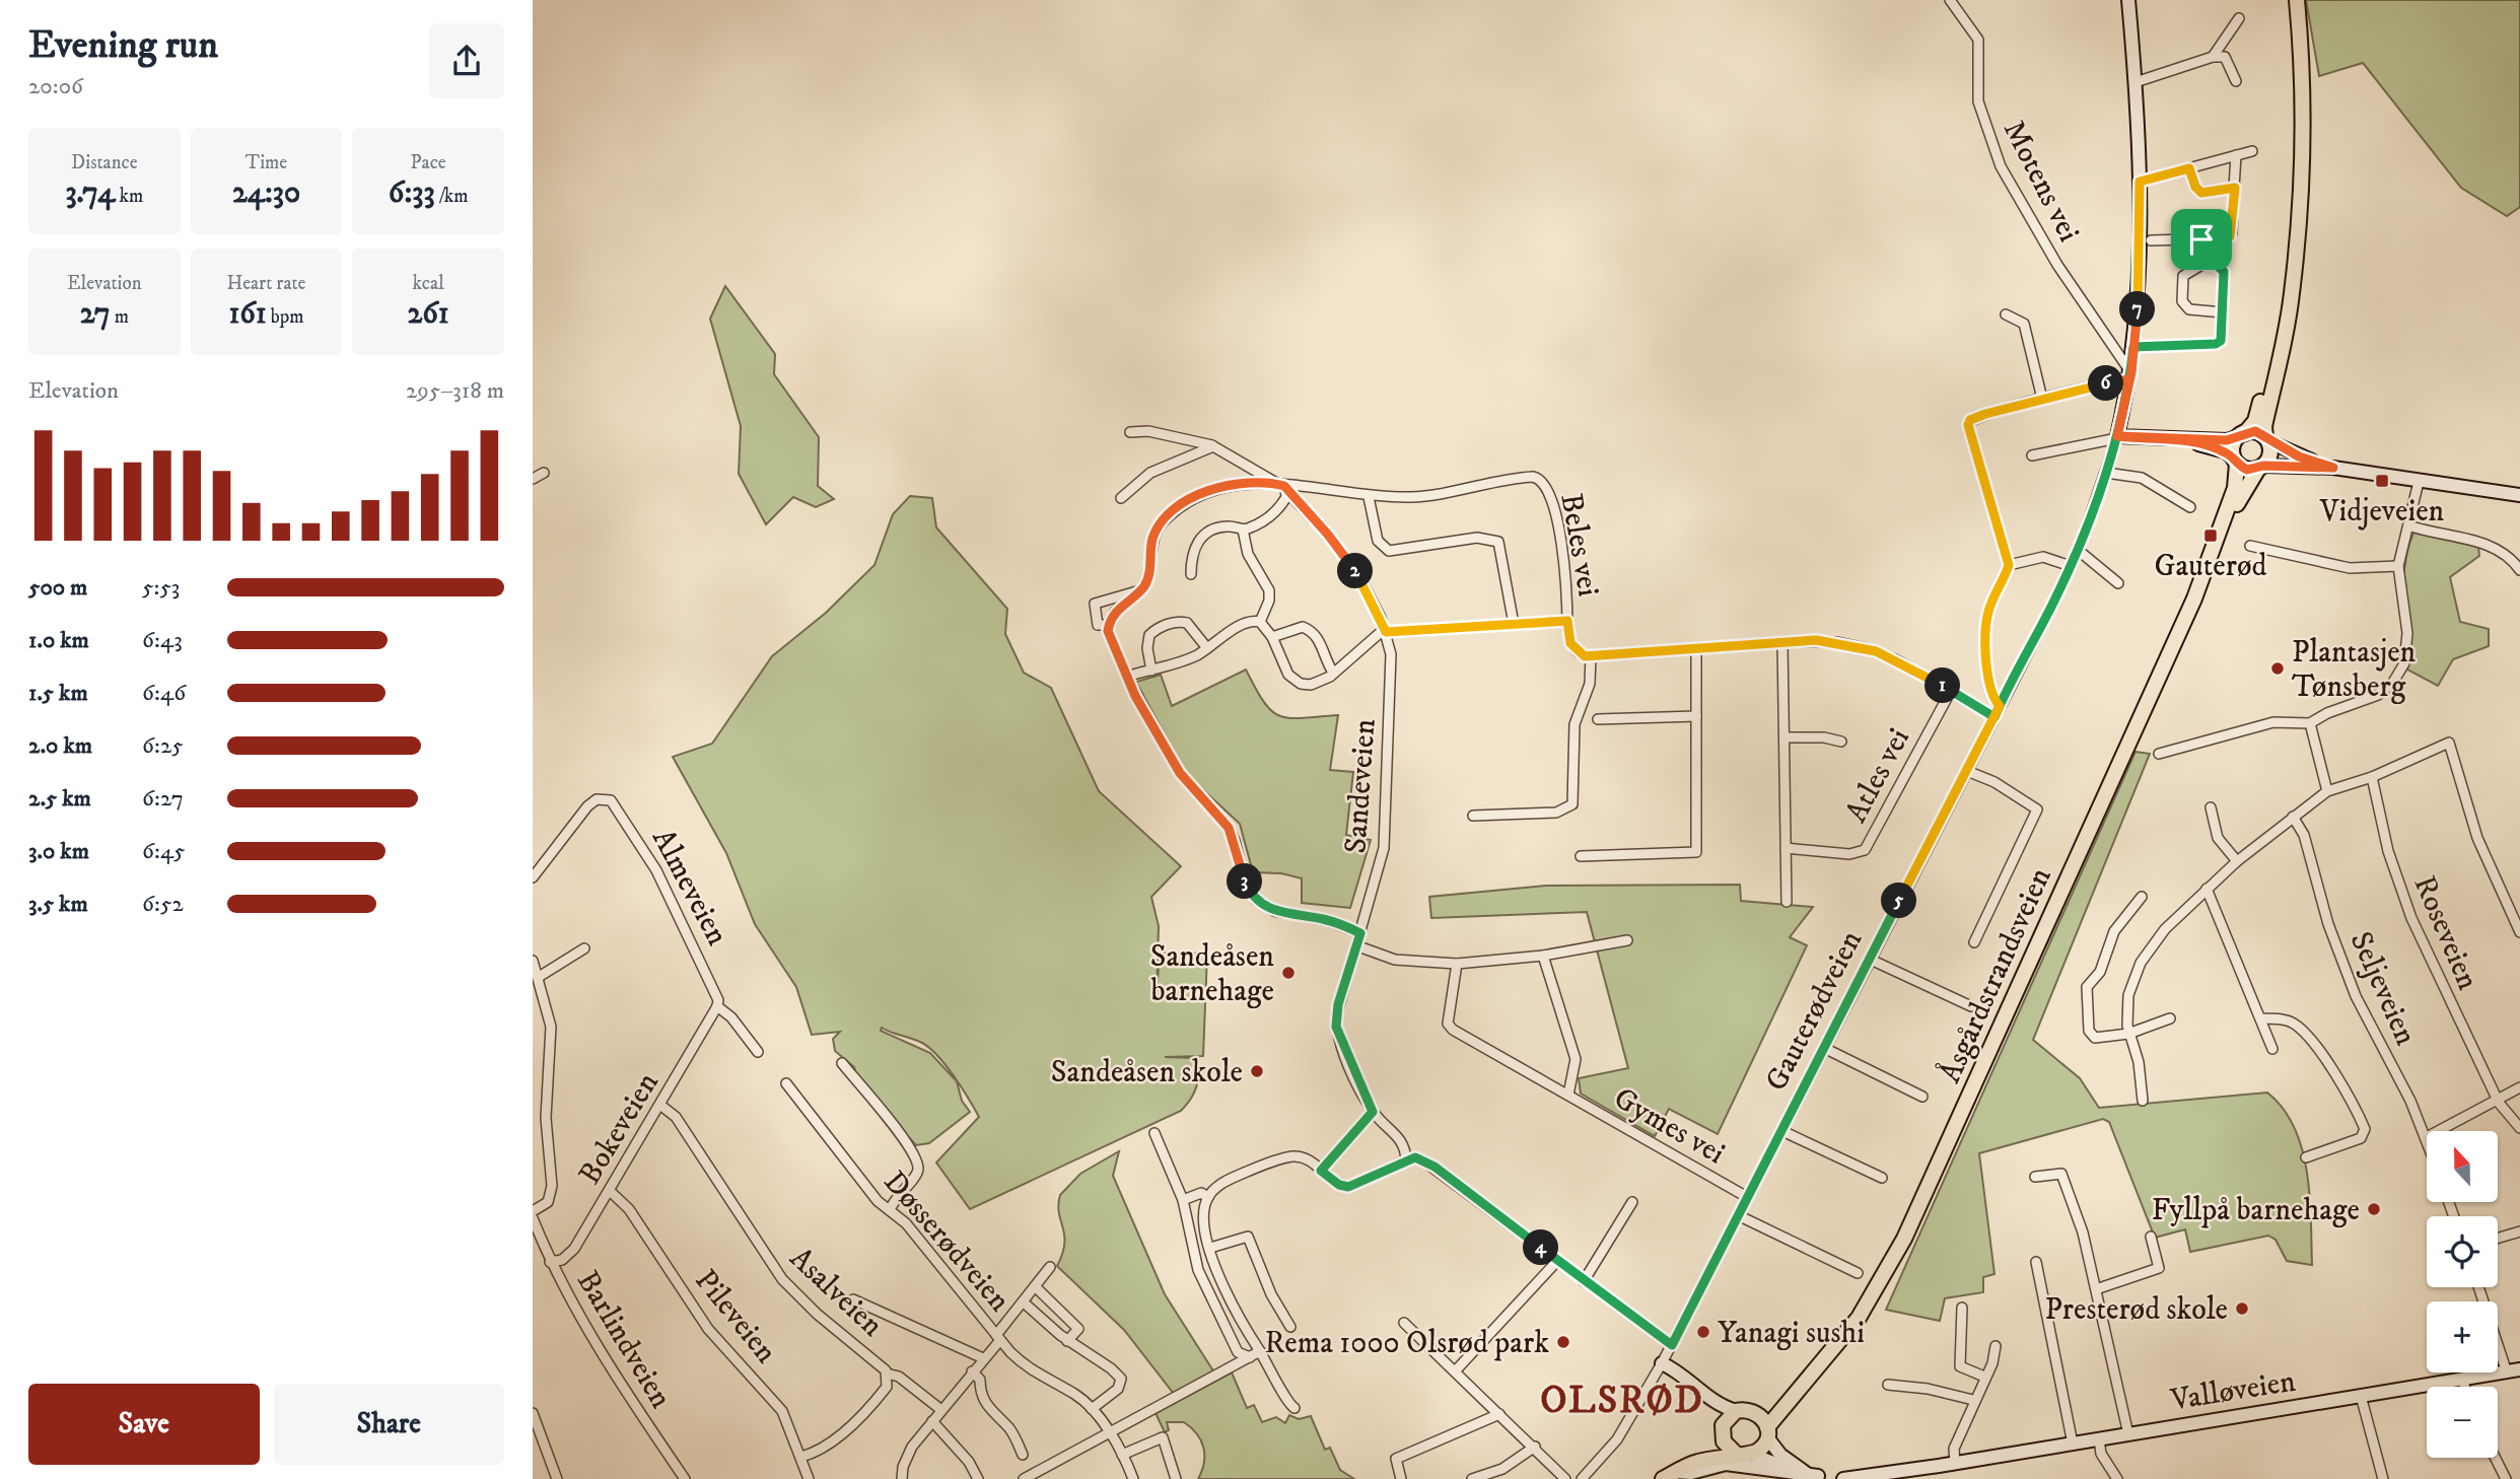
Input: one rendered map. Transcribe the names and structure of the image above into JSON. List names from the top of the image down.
{
  "streets": {
    "main road": ["Åsgårdstrandsveien", "Gauterødveien", "Valløveien"],
    "street": [
      "Motens vei",
      "Beles vei",
      "Atles vei",
      "Sandeveien",
      "Almeveien",
      "Roseveien",
      "Seljeveien",
      "Gymes vei",
      "Bokeveien",
      "Døsserødveien",
      "Asalveien",
      "Pileveien",
      "Barlindveien"
    ]
  },
  "crossings": [
    ["Motens vei", "Gauterødveien"],
    ["Beles vei", "Sandeveien"],
    ["Almeveien", "Bokeveien"],
    ["Gauterødveien", "Gymes vei"],
    ["Bokeveien", "Asalveien"],
    ["Bokeveien", "Pileveien"],
    ["Bokeveien", "Barlindveien"],
    ["Asalveien", "Pileveien"]
  ],
  "districts": ["OLSRØD"],
  "places": {
    "transit": ["Vidjeveien", "Gauterød"],
    "other": [
      "Plantasjen Tønsberg",
      "Sandeåsen barnehage",
      "Sandeåsen skole",
      "Fyllpå barnehage",
      "Presterød skole",
      "Yanagi sushi",
      "Rema 1000 Olsrød park"
    ]
  },
  "north": "top",
  "page": {
    "heading": ["Evening run", "20:06"],
    "stats": [
      ["Distance", "3.74 km"],
      ["Time", "24:30"],
      ["Pace", "6:33 /km"],
      ["Elevation", "27 m"],
      ["Heart rate", "161 bpm"],
      ["kcal", "261"]
    ],
    "pins": [
      "7",
      "6",
      "2",
      "1",
      "3",
      "5",
      "4"
    ],
    "chart": ["Elevation", "295–318 m"],
    "list": [
      {
        "name": "500 m",
        "note": "5:53"
      },
      {
        "name": "1.0 km",
        "note": "6:43"
      },
      {
        "name": "1.5 km",
        "note": "6:46"
      },
      {
        "name": "2.0 km",
        "note": "6:25"
      },
      {
        "name": "2.5 km",
        "note": "6:27"
      },
      {
        "name": "3.0 km",
        "note": "6:45"
      },
      {
        "name": "3.5 km",
        "note": "6:52"
      }
    ],
    "map_buttons": ["+", "−"],
    "buttons": ["Save", "Share"]
  }
}
